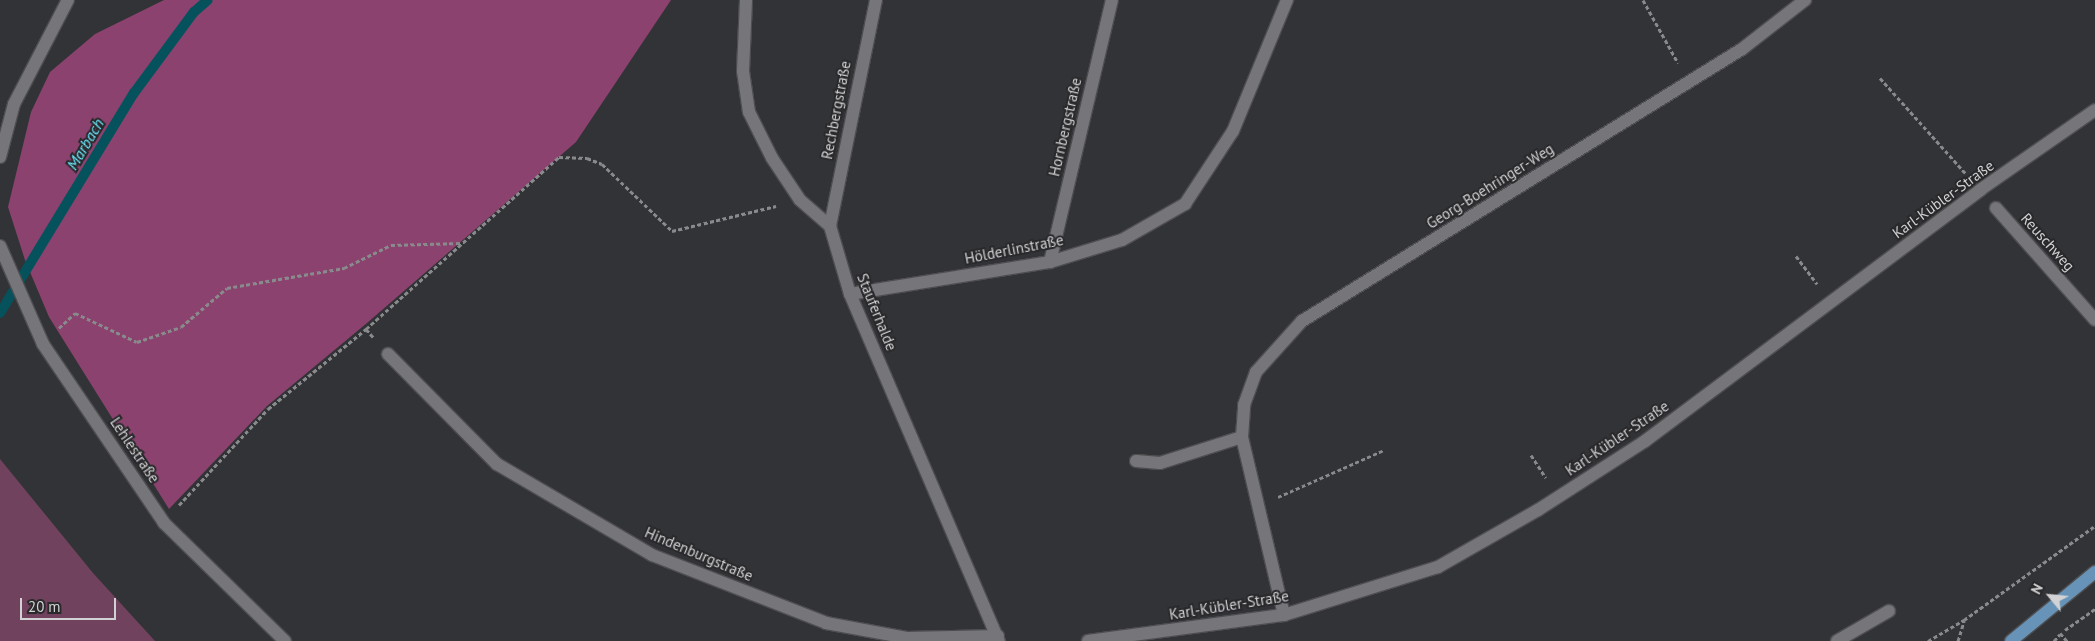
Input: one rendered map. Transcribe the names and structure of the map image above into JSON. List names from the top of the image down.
{
  "streets": {
    "street": [
      "Rechbergstraße",
      "Hornbergstraße",
      "Georg-Boehringer-Weg",
      "Karl-Kübler-Straße",
      "Reuschweg",
      "Hölderlinstraße",
      "Stauferhalde",
      "Lehlestraße",
      "Hindenburgstraße"
    ]
  },
  "crossings": [
    ["Rechbergstraße", "Stauferhalde"],
    ["Hornbergstraße", "Hölderlinstraße"],
    ["Georg-Boehringer-Weg", "Karl-Kübler-Straße"],
    ["Hölderlinstraße", "Stauferhalde"],
    ["Stauferhalde", "Hindenburgstraße"]
  ],
  "water": ["Marbach"],
  "scale_bar": "20 m",
  "north": "top left"
}
